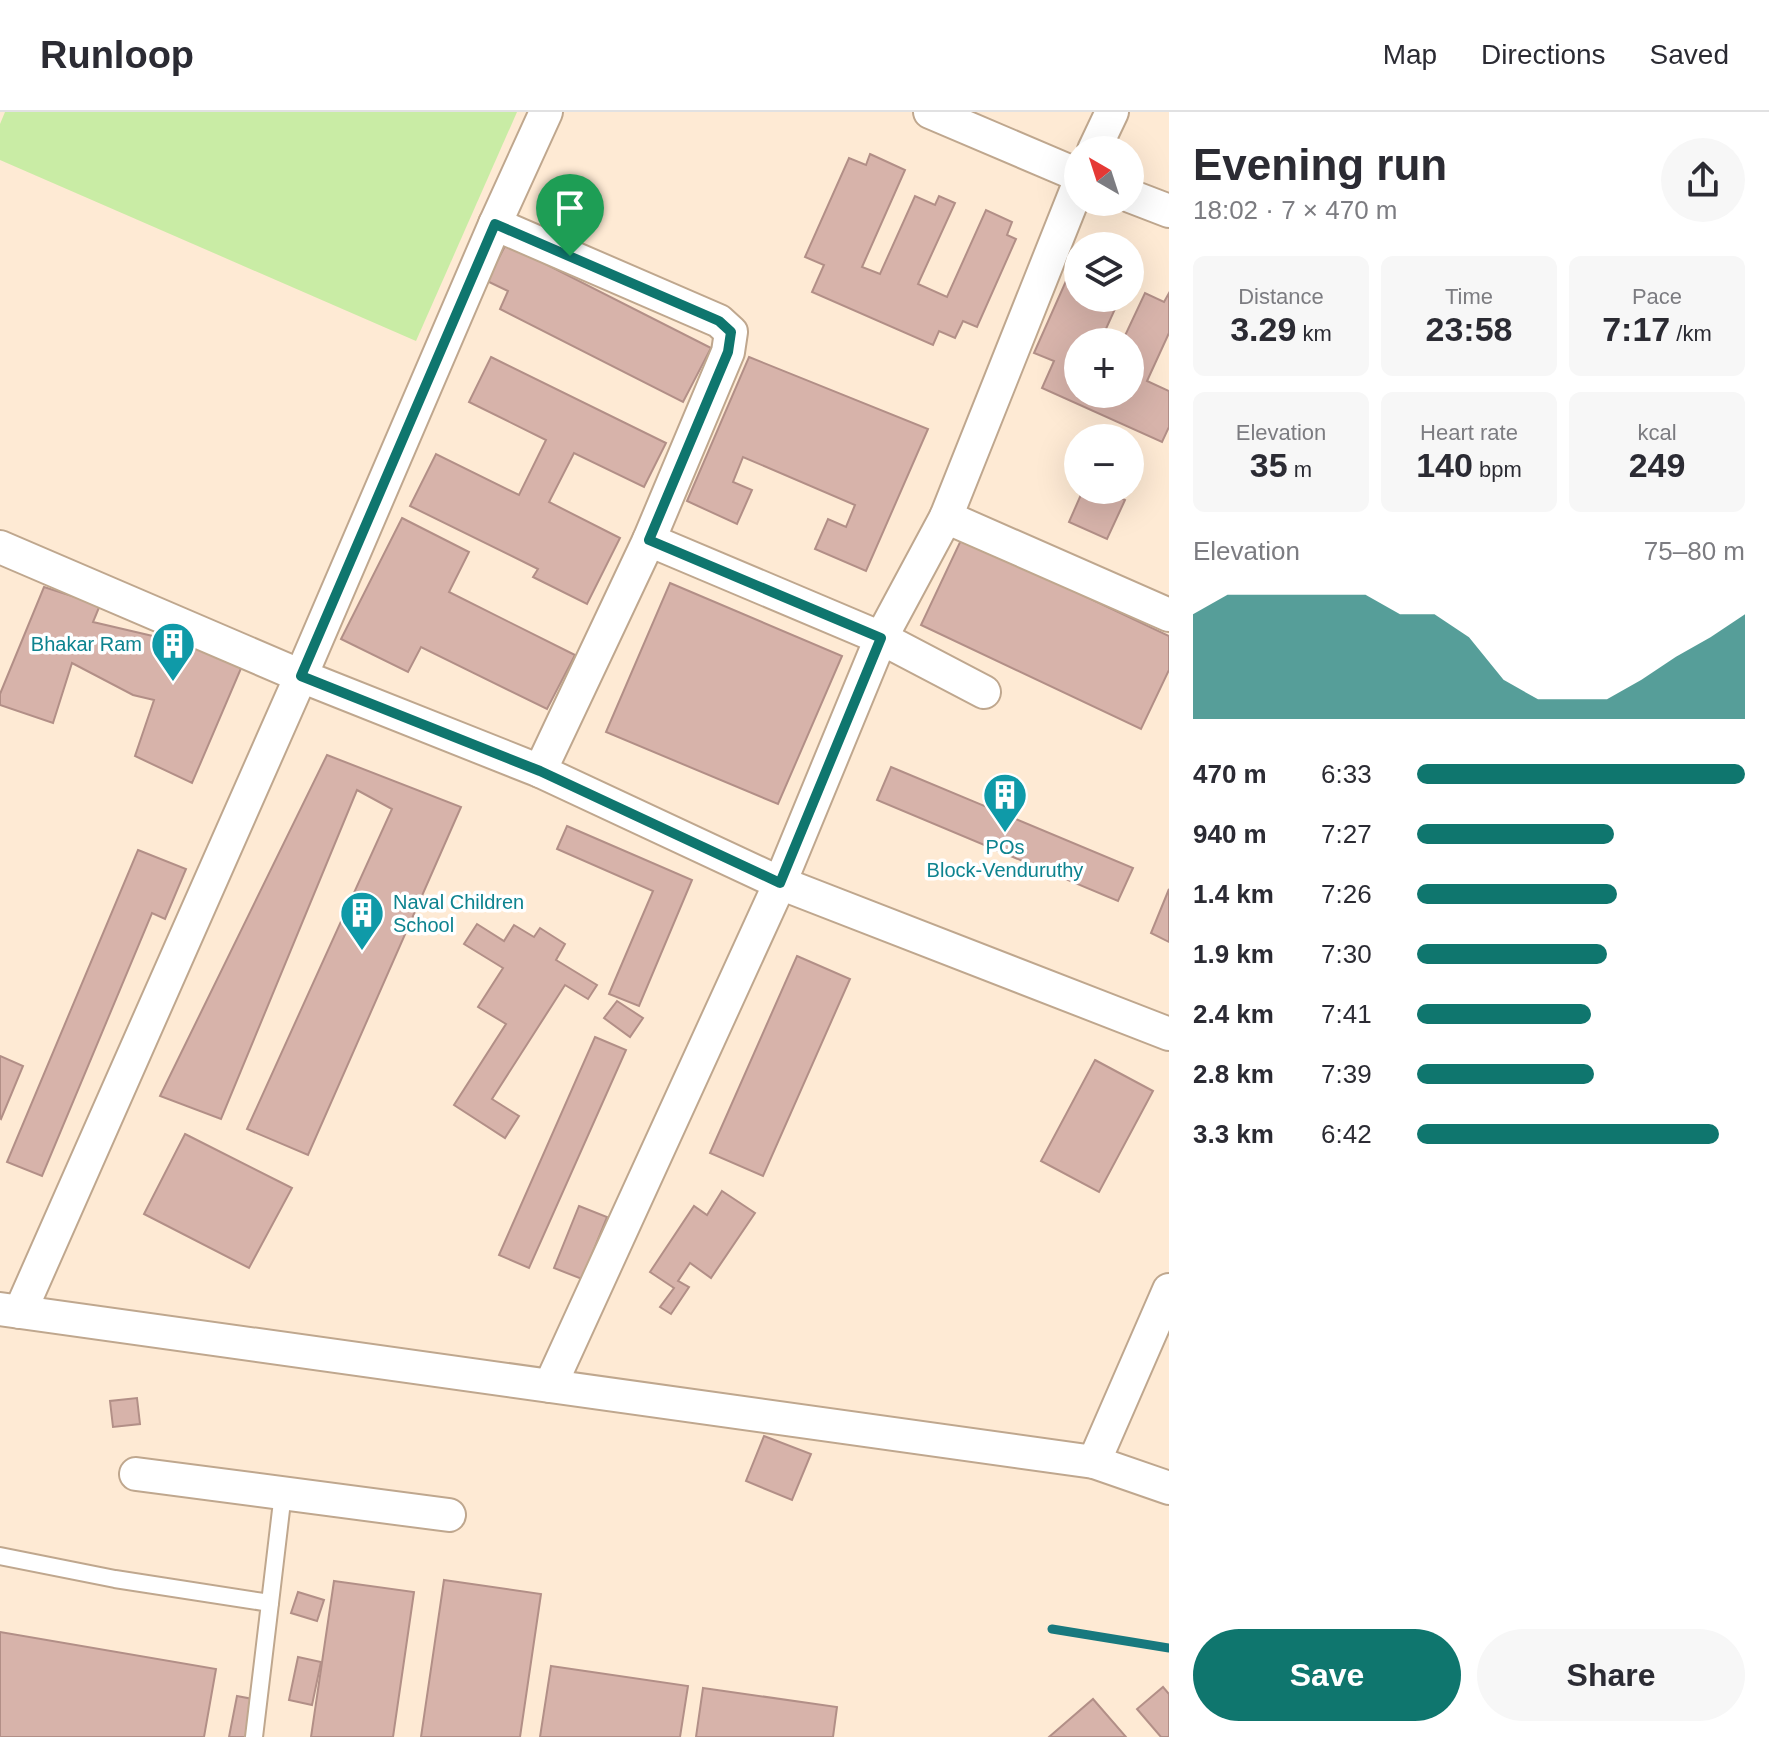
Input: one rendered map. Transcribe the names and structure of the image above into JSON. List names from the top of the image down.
{
  "places": {
    "building": ["Bhakar Ram", "POs Block-Venduruthy", "Naval Children School"]
  },
  "north": "top left",
  "page": {
    "header": "Runloop",
    "nav": ["Map", "Directions", "Saved"],
    "heading": ["Evening run", "18:02 · 7 × 470 m"],
    "map_buttons": ["+", "−"],
    "stats": [
      ["Distance", "3.29 km"],
      ["Time", "23:58"],
      ["Pace", "7:17 /km"],
      ["Elevation", "35 m"],
      ["Heart rate", "140 bpm"],
      ["kcal", "249"]
    ],
    "chart": ["Elevation", "75–80 m"],
    "list": [
      {
        "name": "470 m",
        "note": "6:33"
      },
      {
        "name": "940 m",
        "note": "7:27"
      },
      {
        "name": "1.4 km",
        "note": "7:26"
      },
      {
        "name": "1.9 km",
        "note": "7:30"
      },
      {
        "name": "2.4 km",
        "note": "7:41"
      },
      {
        "name": "2.8 km",
        "note": "7:39"
      },
      {
        "name": "3.3 km",
        "note": "6:42"
      }
    ],
    "buttons": ["Save", "Share"]
  }
}
